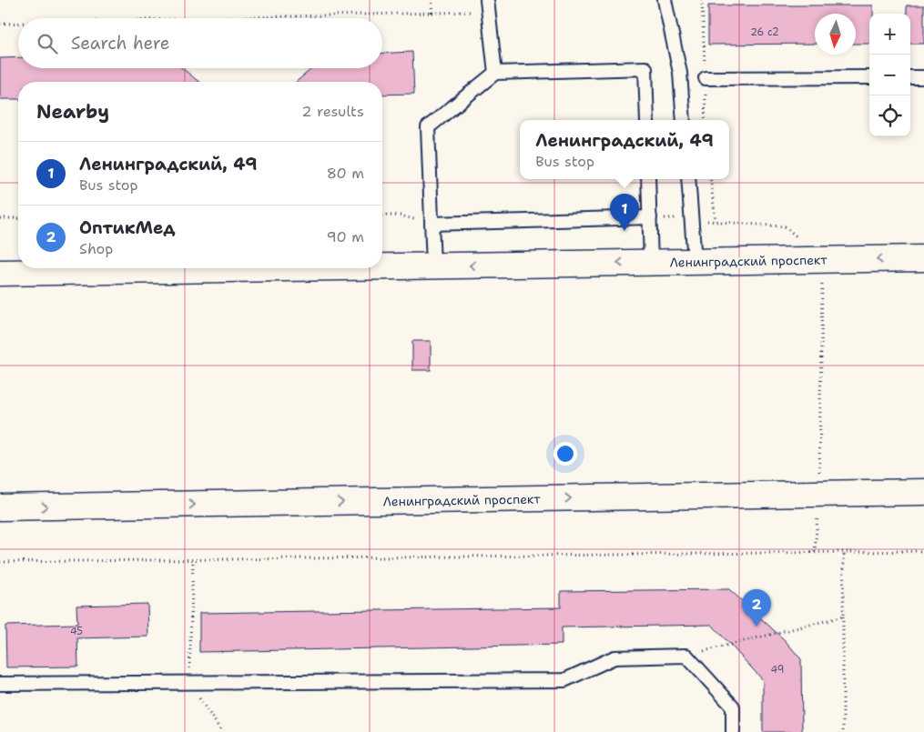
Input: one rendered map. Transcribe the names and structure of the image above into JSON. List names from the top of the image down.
{
  "streets": {
    "main road": ["Ленинградский проспект"]
  },
  "house_numbers": ["26 с2", "45", "49"],
  "north": "bottom",
  "page": {
    "map_buttons": ["+", "−"],
    "search": "Search here",
    "heading": ["Nearby", "2 results"],
    "popup": ["Ленинградский, 49", "Bus stop"],
    "list": [
      {
        "mark": "1",
        "name": "Ленинградский, 49",
        "note": "Bus stop",
        "value": "80 m"
      },
      {
        "mark": "2",
        "name": "ОптикМед",
        "note": "Shop",
        "value": "90 m"
      }
    ],
    "pins": ["1", "2"]
  }
}
